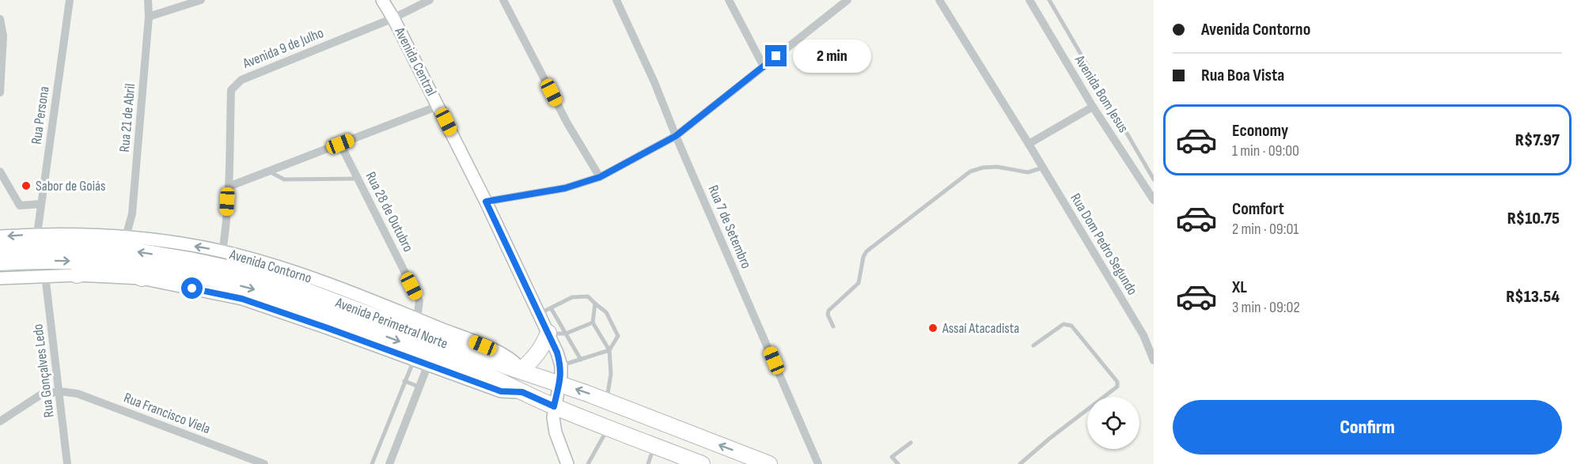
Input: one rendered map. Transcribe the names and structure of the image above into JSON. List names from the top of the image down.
{
  "streets": {
    "highway": ["Avenida Perimetral Norte"],
    "street": [
      "Avenida 9 de Julho",
      "Avenida Central",
      "Avenida Bom Jesus",
      "Rua Persona",
      "Rua 21 de Abril",
      "Rua 28 de Outubro",
      "Rua 7 de Setembro",
      "Rua Dom Pedro Segundo",
      "Avenida Contorno",
      "Rua Gonçalves Ledo",
      "Rua Francisco Viela"
    ]
  },
  "crossings": [
    ["Avenida 9 de Julho", "Avenida Central"],
    ["Avenida 9 de Julho", "Avenida Contorno"],
    ["Avenida Central", "Avenida Perimetral Norte"],
    ["Rua Persona", "Avenida Contorno"],
    ["Rua 21 de Abril", "Avenida Contorno"],
    ["Rua 28 de Outubro", "Avenida Contorno"],
    ["Avenida Contorno", "Avenida Perimetral Norte"],
    ["Rua Gonçalves Ledo", "Rua Francisco Viela"]
  ],
  "places": ["Sabor de Goiás", "Assaí Atacadista"],
  "page": {
    "banner": ["Avenida Contorno", "Rua Boa Vista"],
    "bubble": "2 min",
    "list": [
      {
        "name": "Economy",
        "note": "1 min · 09:00",
        "value": "R$7.97"
      },
      {
        "name": "Comfort",
        "note": "2 min · 09:01",
        "value": "R$10.75"
      },
      {
        "name": "XL",
        "note": "3 min · 09:02",
        "value": "R$13.54"
      }
    ],
    "buttons": "Confirm"
  }
}
